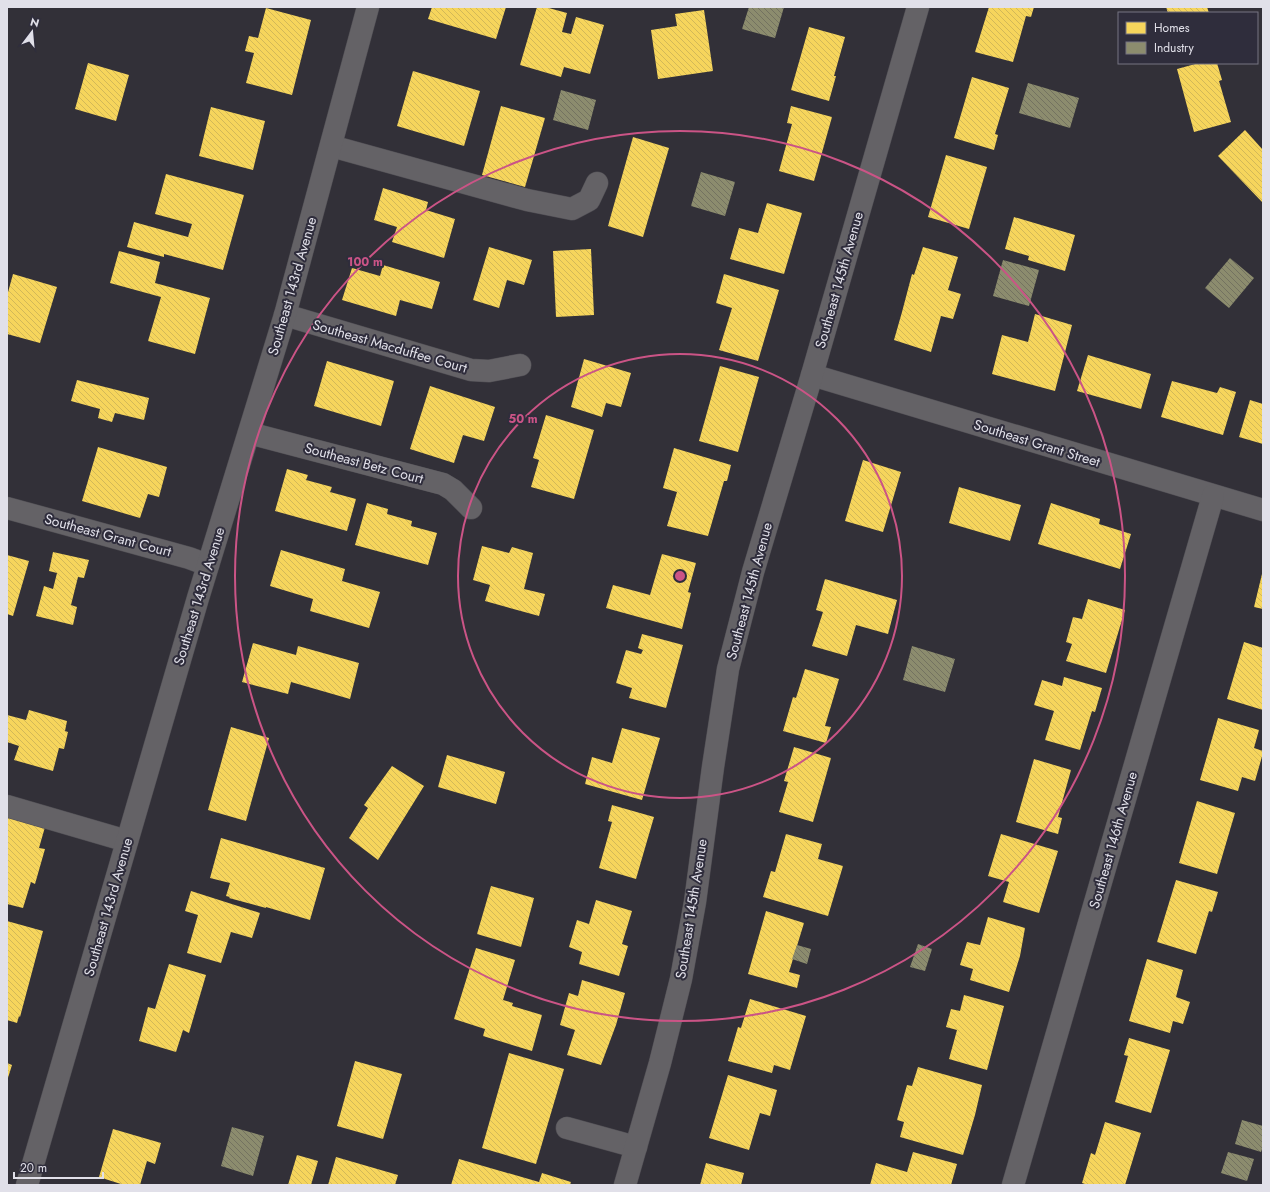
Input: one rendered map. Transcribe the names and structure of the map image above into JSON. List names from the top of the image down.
{
  "streets": {
    "street": [
      "Southeast 145th Avenue",
      "Southeast 143rd Avenue",
      "Southeast Macduffee Court",
      "Southeast Grant Street",
      "Southeast Betz Court",
      "Southeast Grant Court",
      "Southeast 146th Avenue"
    ]
  },
  "crossings": [
    ["Southeast 145th Avenue", "Southeast Grant Street"],
    ["Southeast 143rd Avenue", "Southeast Macduffee Court"],
    ["Southeast 143rd Avenue", "Southeast Betz Court"],
    ["Southeast 143rd Avenue", "Southeast Grant Court"],
    ["Southeast Grant Street", "Southeast 146th Avenue"]
  ],
  "legend": ["Homes", "Industry"],
  "scale_bar": "20 m",
  "north": "top",
  "rings": ["100 m", "50 m"]
}
